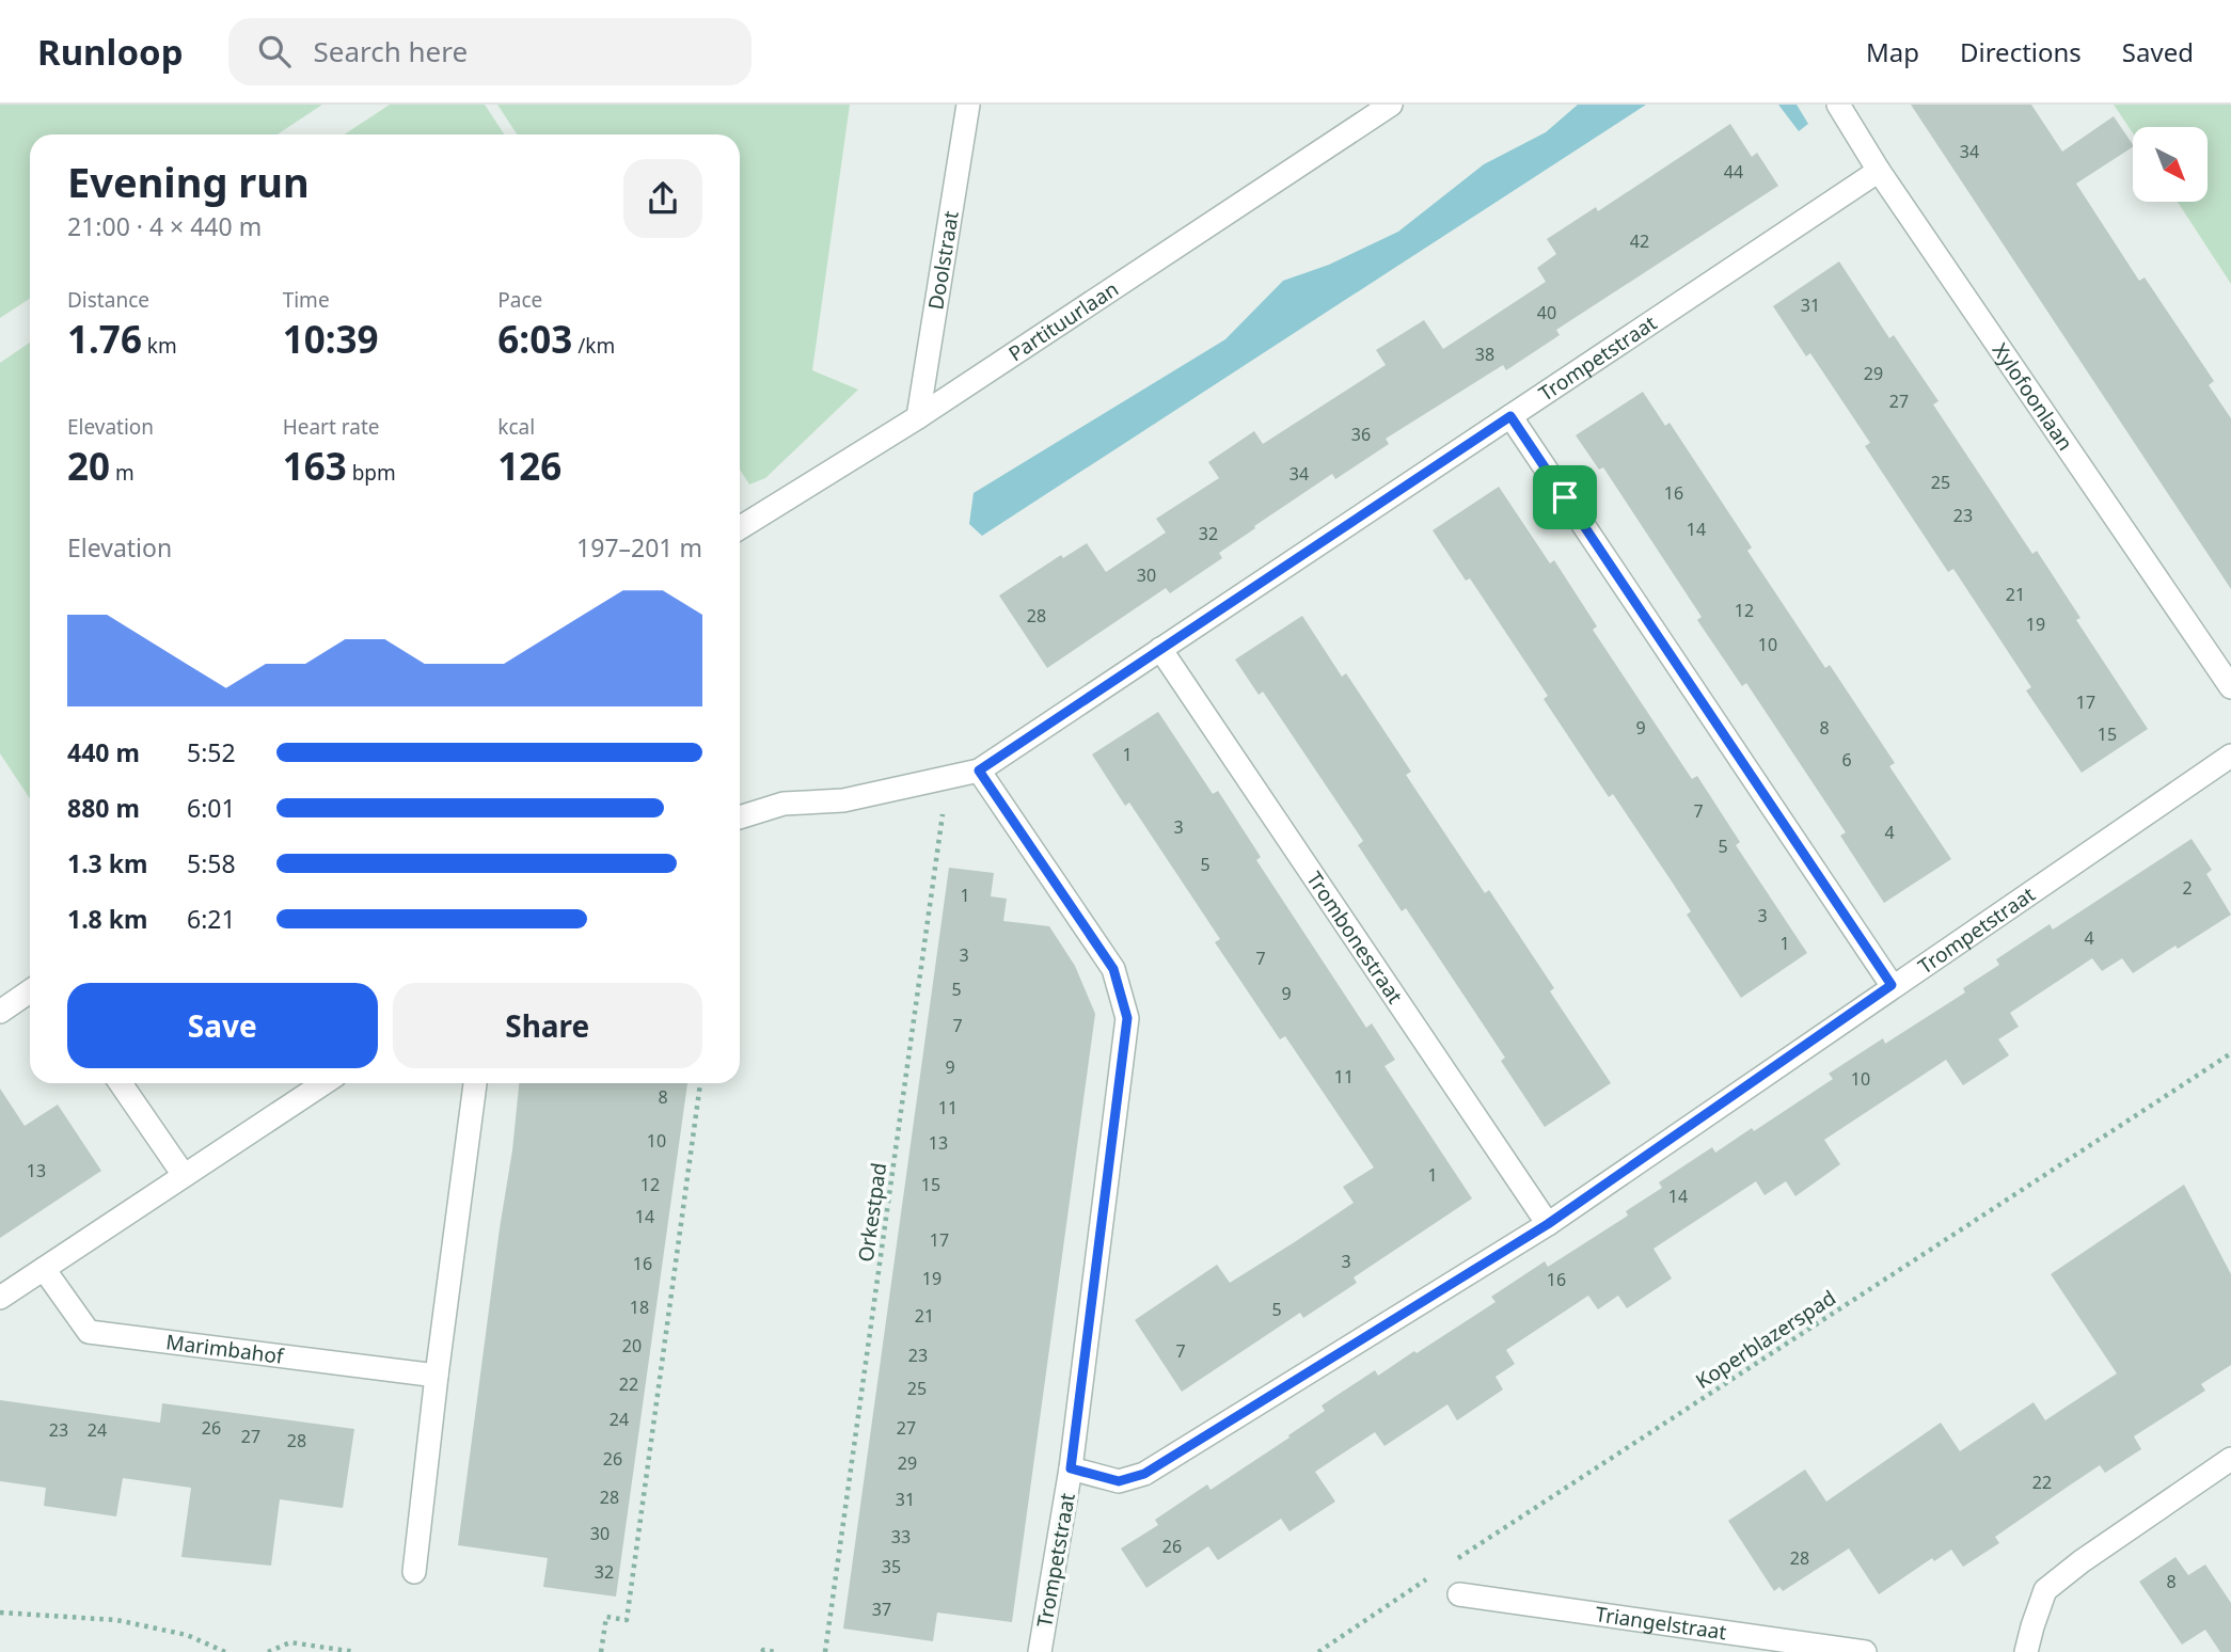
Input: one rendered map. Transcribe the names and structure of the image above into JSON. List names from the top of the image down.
{
  "streets": {
    "street": [
      "Doolstraat",
      "Partituurlaan",
      "Trompetstraat",
      "Xylofoonlaan",
      "Trombonestraat",
      "Marimbahof",
      "Triangelstraat"
    ],
    "path": ["Orkestpad", "Koperblazerspad"]
  },
  "crossings": [
    ["Doolstraat", "Partituurlaan"],
    ["Trompetstraat", "Xylofoonlaan"],
    ["Trompetstraat", "Trombonestraat"],
    ["Trompetstraat", "Orkestpad"]
  ],
  "house_numbers": [
    "34",
    "44",
    "42",
    "31",
    "40",
    "38",
    "29",
    "27",
    "36",
    "34",
    "25",
    "16",
    "23",
    "14",
    "32",
    "30",
    "21",
    "12",
    "28",
    "19",
    "10",
    "17",
    "9",
    "8",
    "15",
    "1",
    "6",
    "7",
    "3",
    "4",
    "5",
    "5",
    "2",
    "1",
    "3",
    "4",
    "1",
    "3",
    "7",
    "5",
    "9",
    "7",
    "9",
    "11",
    "10",
    "8",
    "11",
    "10",
    "13",
    "13",
    "1",
    "12",
    "15",
    "14",
    "14",
    "17",
    "3",
    "16",
    "19",
    "16",
    "18",
    "5",
    "21",
    "20",
    "7",
    "23",
    "22",
    "25",
    "24",
    "26",
    "27",
    "23",
    "24",
    "27",
    "28",
    "26",
    "29",
    "22",
    "28",
    "31",
    "30",
    "33",
    "26",
    "28",
    "35",
    "32",
    "8",
    "37"
  ],
  "north": "bottom right",
  "page": {
    "header": "Runloop",
    "search": "Search here",
    "nav": ["Map", "Directions", "Saved"],
    "heading": ["Evening run", "21:00 · 4 × 440 m"],
    "stats": [
      ["Distance", "1.76 km"],
      ["Time", "10:39"],
      ["Pace", "6:03 /km"],
      ["Elevation", "20 m"],
      ["Heart rate", "163 bpm"],
      ["kcal", "126"]
    ],
    "chart": ["Elevation", "197–201 m"],
    "list": [
      {
        "name": "440 m",
        "note": "5:52"
      },
      {
        "name": "880 m",
        "note": "6:01"
      },
      {
        "name": "1.3 km",
        "note": "5:58"
      },
      {
        "name": "1.8 km",
        "note": "6:21"
      }
    ],
    "buttons": ["Save", "Share"]
  }
}
